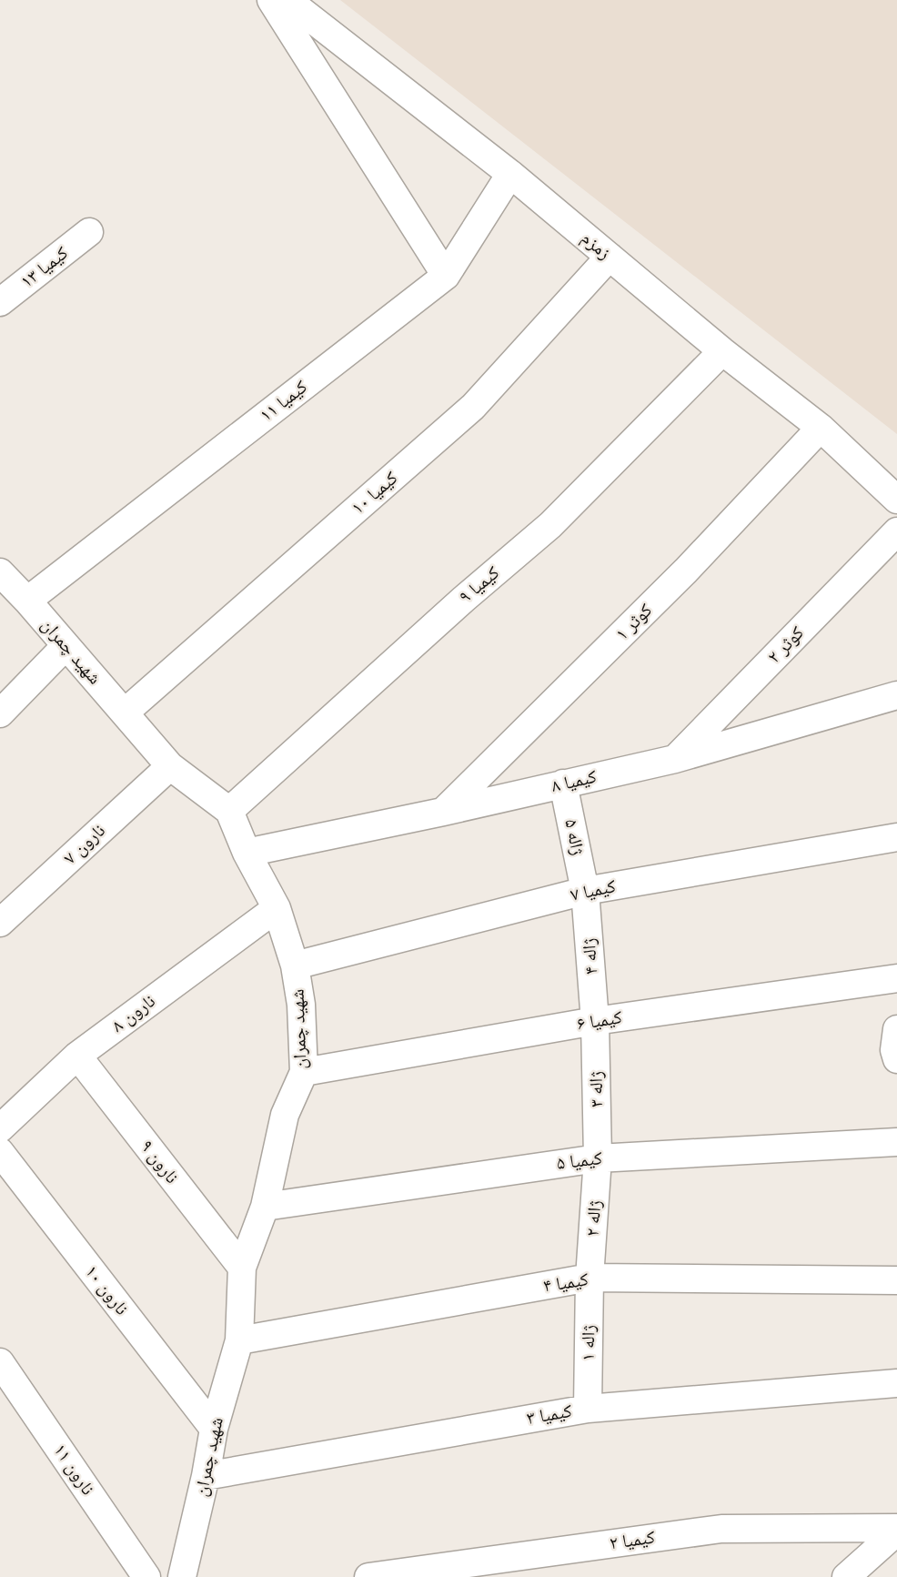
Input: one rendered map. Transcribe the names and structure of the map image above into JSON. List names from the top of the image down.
{
  "streets": {
    "street": [
      "زمزم",
      "کیمیا ۱۳",
      "کیمیا ۱۱",
      "کیمیا ۱۰",
      "کیمیا ۹",
      "کوثر ۱",
      "کوثر ۲",
      "شهید چمران",
      "کیمیا ۸",
      "ژاله ۵",
      "نارون ۷",
      "کیمیا ۷",
      "ژاله ۴",
      "نارون ۸",
      "کیمیا ۶",
      "ژاله ۳",
      "کیمیا ۵",
      "نارون ۹",
      "ژاله ۲",
      "کیمیا ۴",
      "نارون ۱۰",
      "ژاله ۱",
      "کیمیا ۳",
      "نارون ۱۱",
      "کیمیا ۲"
    ]
  },
  "crossings": [
    ["زمزم", "کیمیا ۱۱"],
    ["زمزم", "کیمیا ۱۰"],
    ["زمزم", "کیمیا ۹"],
    ["زمزم", "کوثر ۱"],
    ["کیمیا ۱۱", "شهید چمران"],
    ["کیمیا ۱۰", "شهید چمران"],
    ["کیمیا ۹", "شهید چمران"],
    ["کوثر ۱", "کیمیا ۸"],
    ["کوثر ۲", "کیمیا ۸"],
    ["شهید چمران", "کیمیا ۸"],
    ["شهید چمران", "نارون ۷"],
    ["شهید چمران", "کیمیا ۷"],
    ["شهید چمران", "نارون ۸"],
    ["شهید چمران", "کیمیا ۶"],
    ["شهید چمران", "کیمیا ۵"],
    ["شهید چمران", "نارون ۹"],
    ["شهید چمران", "کیمیا ۴"],
    ["شهید چمران", "نارون ۱۰"],
    ["شهید چمران", "کیمیا ۳"],
    ["کیمیا ۸", "ژاله ۵"],
    ["ژاله ۵", "کیمیا ۷"],
    ["ژاله ۵", "ژاله ۴"],
    ["کیمیا ۷", "ژاله ۴"],
    ["ژاله ۴", "کیمیا ۶"],
    ["ژاله ۴", "ژاله ۳"],
    ["نارون ۸", "نارون ۹"],
    ["کیمیا ۶", "ژاله ۳"],
    ["ژاله ۳", "کیمیا ۵"],
    ["ژاله ۳", "ژاله ۲"],
    ["کیمیا ۵", "ژاله ۲"],
    ["ژاله ۲", "کیمیا ۴"],
    ["ژاله ۲", "ژاله ۱"],
    ["کیمیا ۴", "ژاله ۱"],
    ["ژاله ۱", "کیمیا ۳"]
  ]
}
